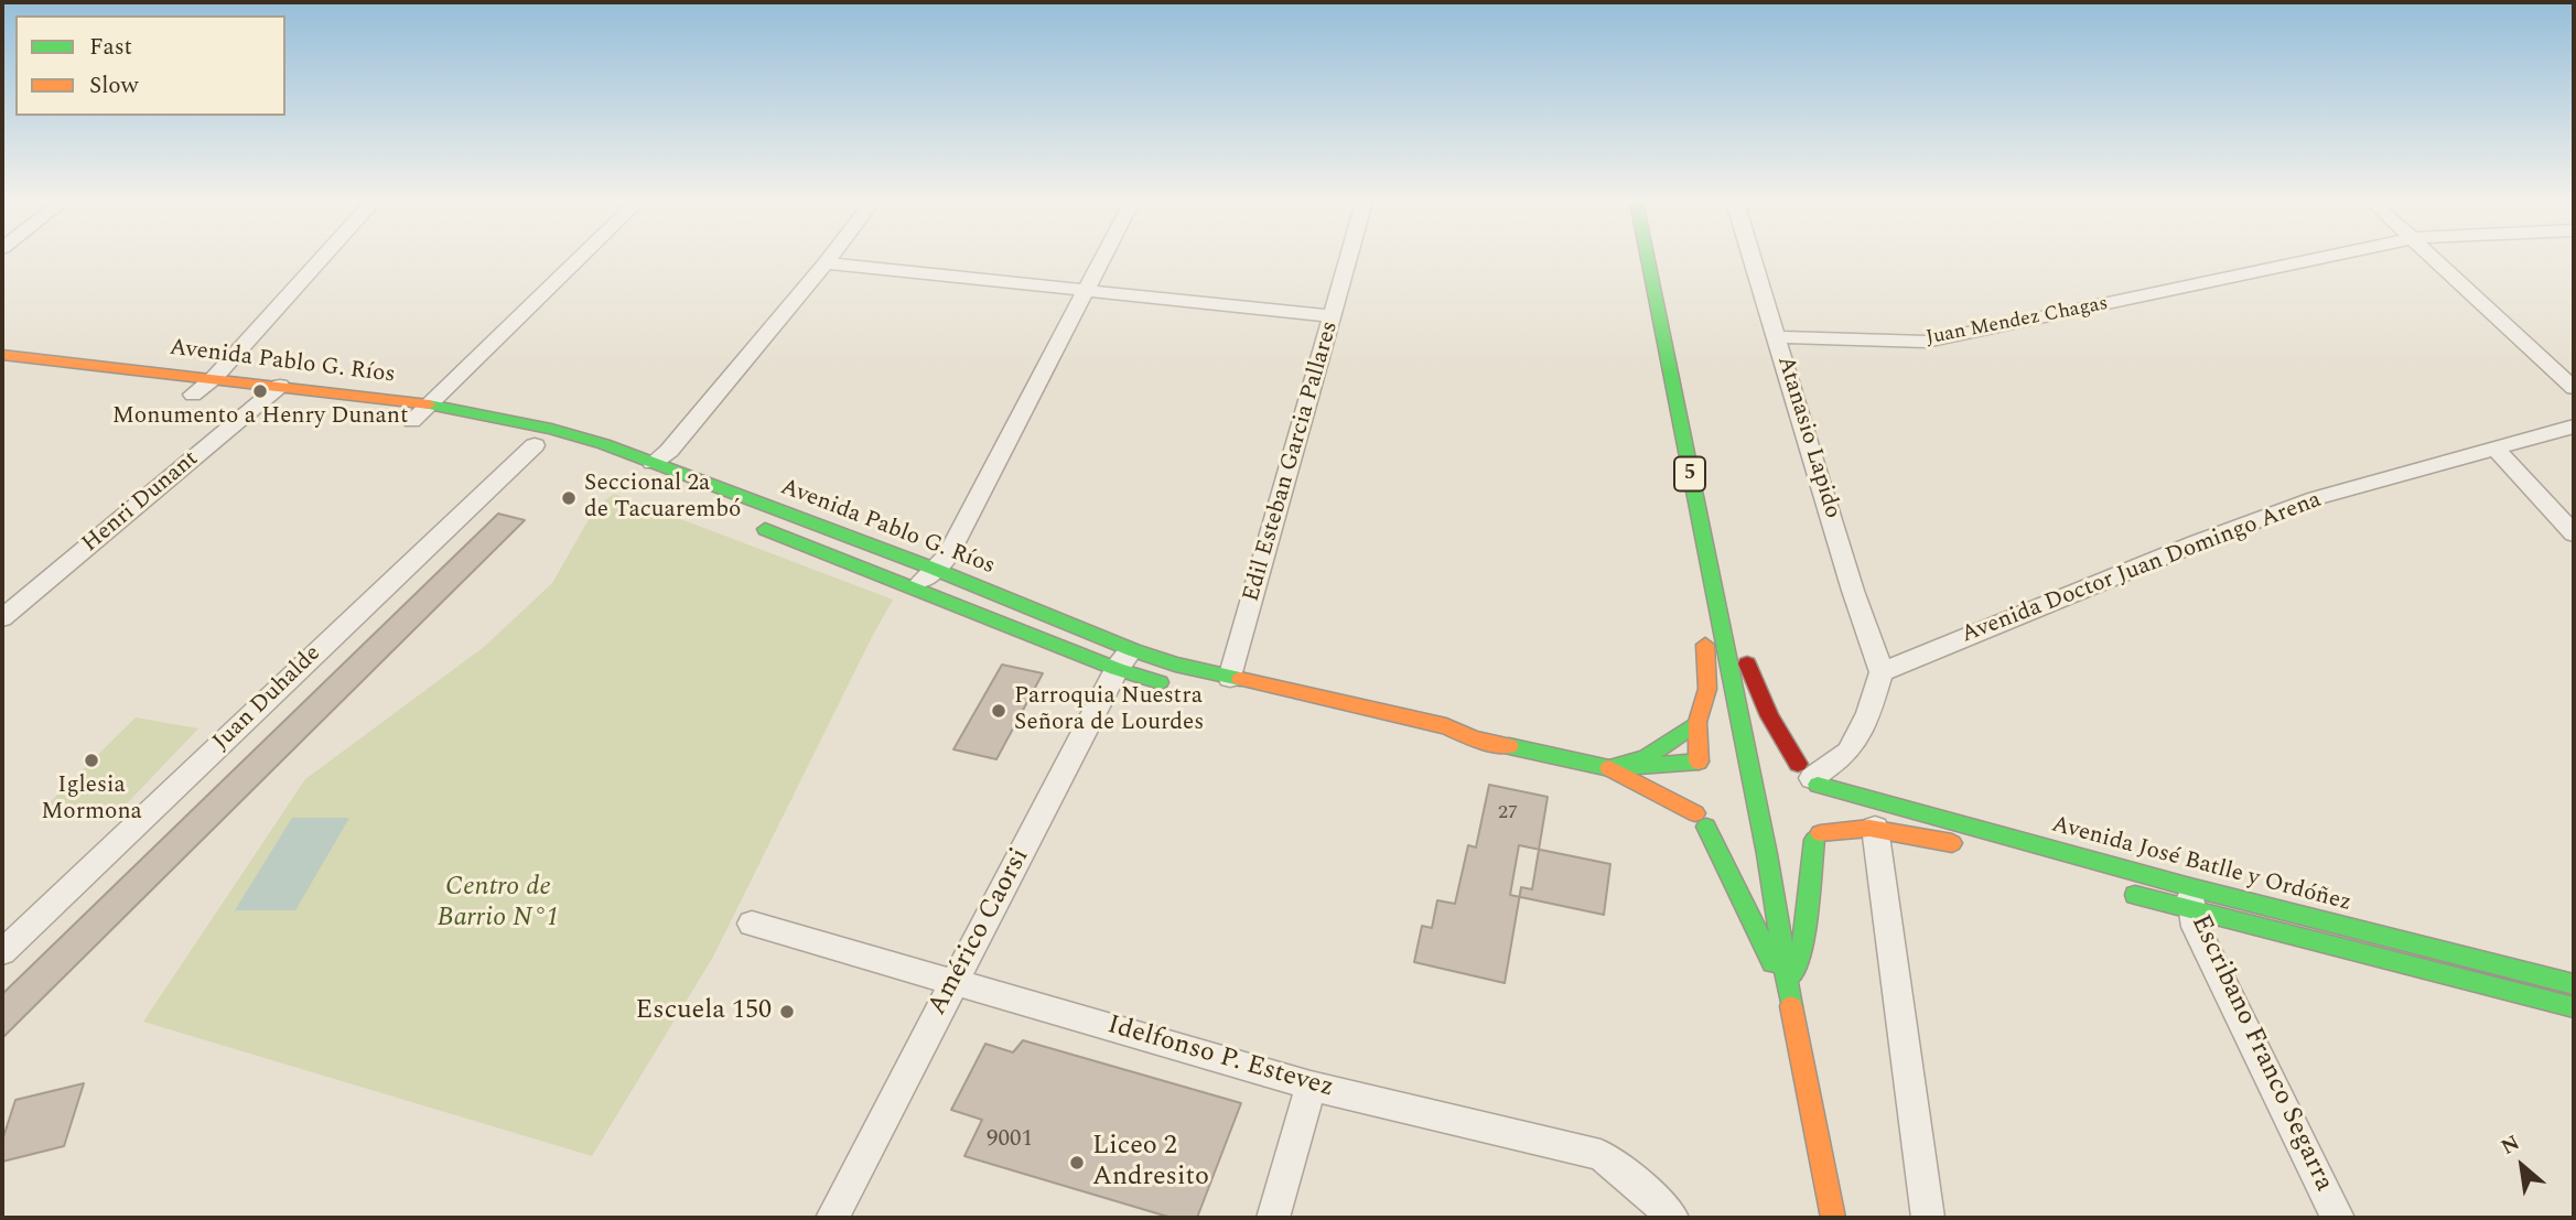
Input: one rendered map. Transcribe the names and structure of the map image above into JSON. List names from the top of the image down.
{
  "streets": {
    "main road": ["Avenida Pablo G. Ríos", "5", "Avenida José Batlle y Ordóñez"],
    "street": [
      "Juan Mendez Chagas",
      "Atanasio Lapido",
      "Edil Esteban Garcia Pallares",
      "Henri Dunant",
      "Avenida Doctor Juan Domingo Arena",
      "Juan Duhalde",
      "Américo Caorsi",
      "Escribano Franco Segarra",
      "Idelfonso P. Estevez"
    ]
  },
  "crossings": [
    ["Juan Mendez Chagas", "Atanasio Lapido"],
    ["Avenida Pablo G. Ríos", "Edil Esteban Garcia Pallares"],
    ["Avenida Pablo G. Ríos", "5"],
    ["Avenida Pablo G. Ríos", "Henri Dunant"],
    ["Avenida Pablo G. Ríos", "Américo Caorsi"],
    ["Atanasio Lapido", "Avenida Doctor Juan Domingo Arena"],
    ["5", "Avenida José Batlle y Ordóñez"],
    ["Avenida José Batlle y Ordóñez", "Escribano Franco Segarra"],
    ["Américo Caorsi", "Idelfonso P. Estevez"]
  ],
  "parks": ["Centro de Barrio N°1"],
  "places": [
    "Monumento a Henry Dunant",
    "Seccional 2a de Tacuarembó",
    "Parroquia Nuestra Señora de Lourdes",
    "Iglesia Mormona",
    "Escuela 150",
    "Liceo 2 Andresito"
  ],
  "house_numbers": ["27", "9001"],
  "legend": ["Fast", "Slow"],
  "north": "top left"
}
